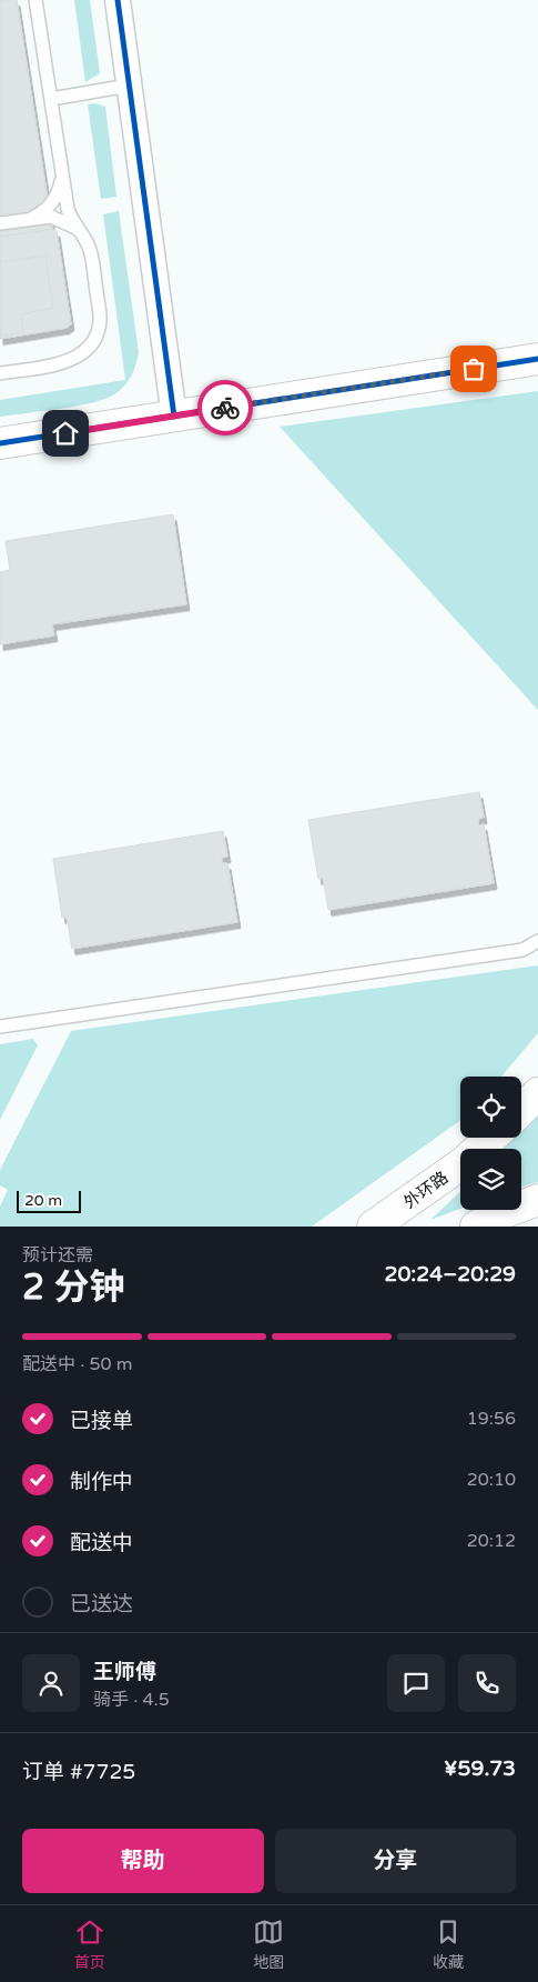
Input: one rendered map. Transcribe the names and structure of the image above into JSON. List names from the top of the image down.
{
  "streets": {
    "street": ["外环路"]
  },
  "scale_bar": "20 m",
  "page": {
    "scale": "20 m",
    "heading": ["2 分钟", "预计还需", "20:24–20:29"],
    "panel": [
      "王师傅",
      "骑手 · 4.5",
      "订单 #7725",
      "¥59.73"
    ],
    "bar": "配送中 · 50 m",
    "list": [
      ["已接单", "19:56"],
      ["制作中", "20:10"],
      ["配送中", "20:12"],
      "已送达"
    ],
    "buttons": ["帮助", "分享"],
    "tabs": ["首页", "地图", "收藏"]
  }
}
